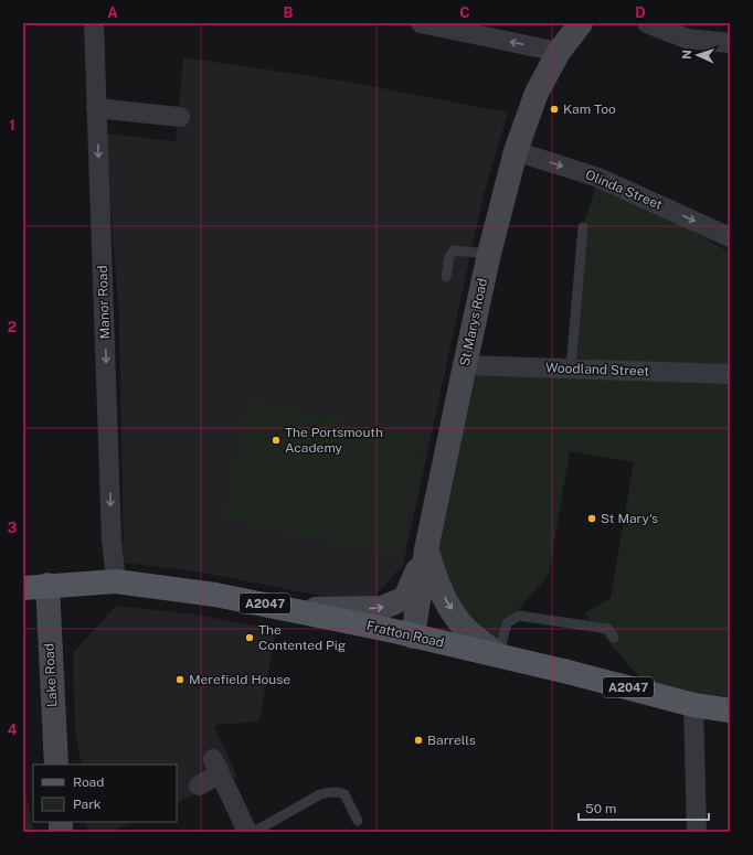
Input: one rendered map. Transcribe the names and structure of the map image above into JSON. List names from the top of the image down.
{
  "streets": {
    "main road": ["A2047", "Fratton Road"],
    "street": [
      "Olinda Street",
      "Manor Road",
      "St Marys Road",
      "Woodland Street",
      "Lake Road"
    ]
  },
  "crossings": [
    ["Olinda Street", "St Marys Road"],
    ["Manor Road", "Fratton Road"],
    ["St Marys Road", "Woodland Street"],
    ["St Marys Road", "Fratton Road"],
    ["Fratton Road", "Lake Road"]
  ],
  "one_way": ["Manor Road"],
  "places": [
    "Kam Too",
    "The Portsmouth Academy",
    "St Mary's",
    "The Contented Pig",
    "Merefield House",
    "Barrells"
  ],
  "legend": ["Road", "Park"],
  "scale_bar": "50 m",
  "north": "left",
  "grid": {
    "columns": [
      "A",
      "B",
      "C",
      "D"
    ],
    "rows": [
      "1",
      "2",
      "3",
      "4"
    ]
  }
}
